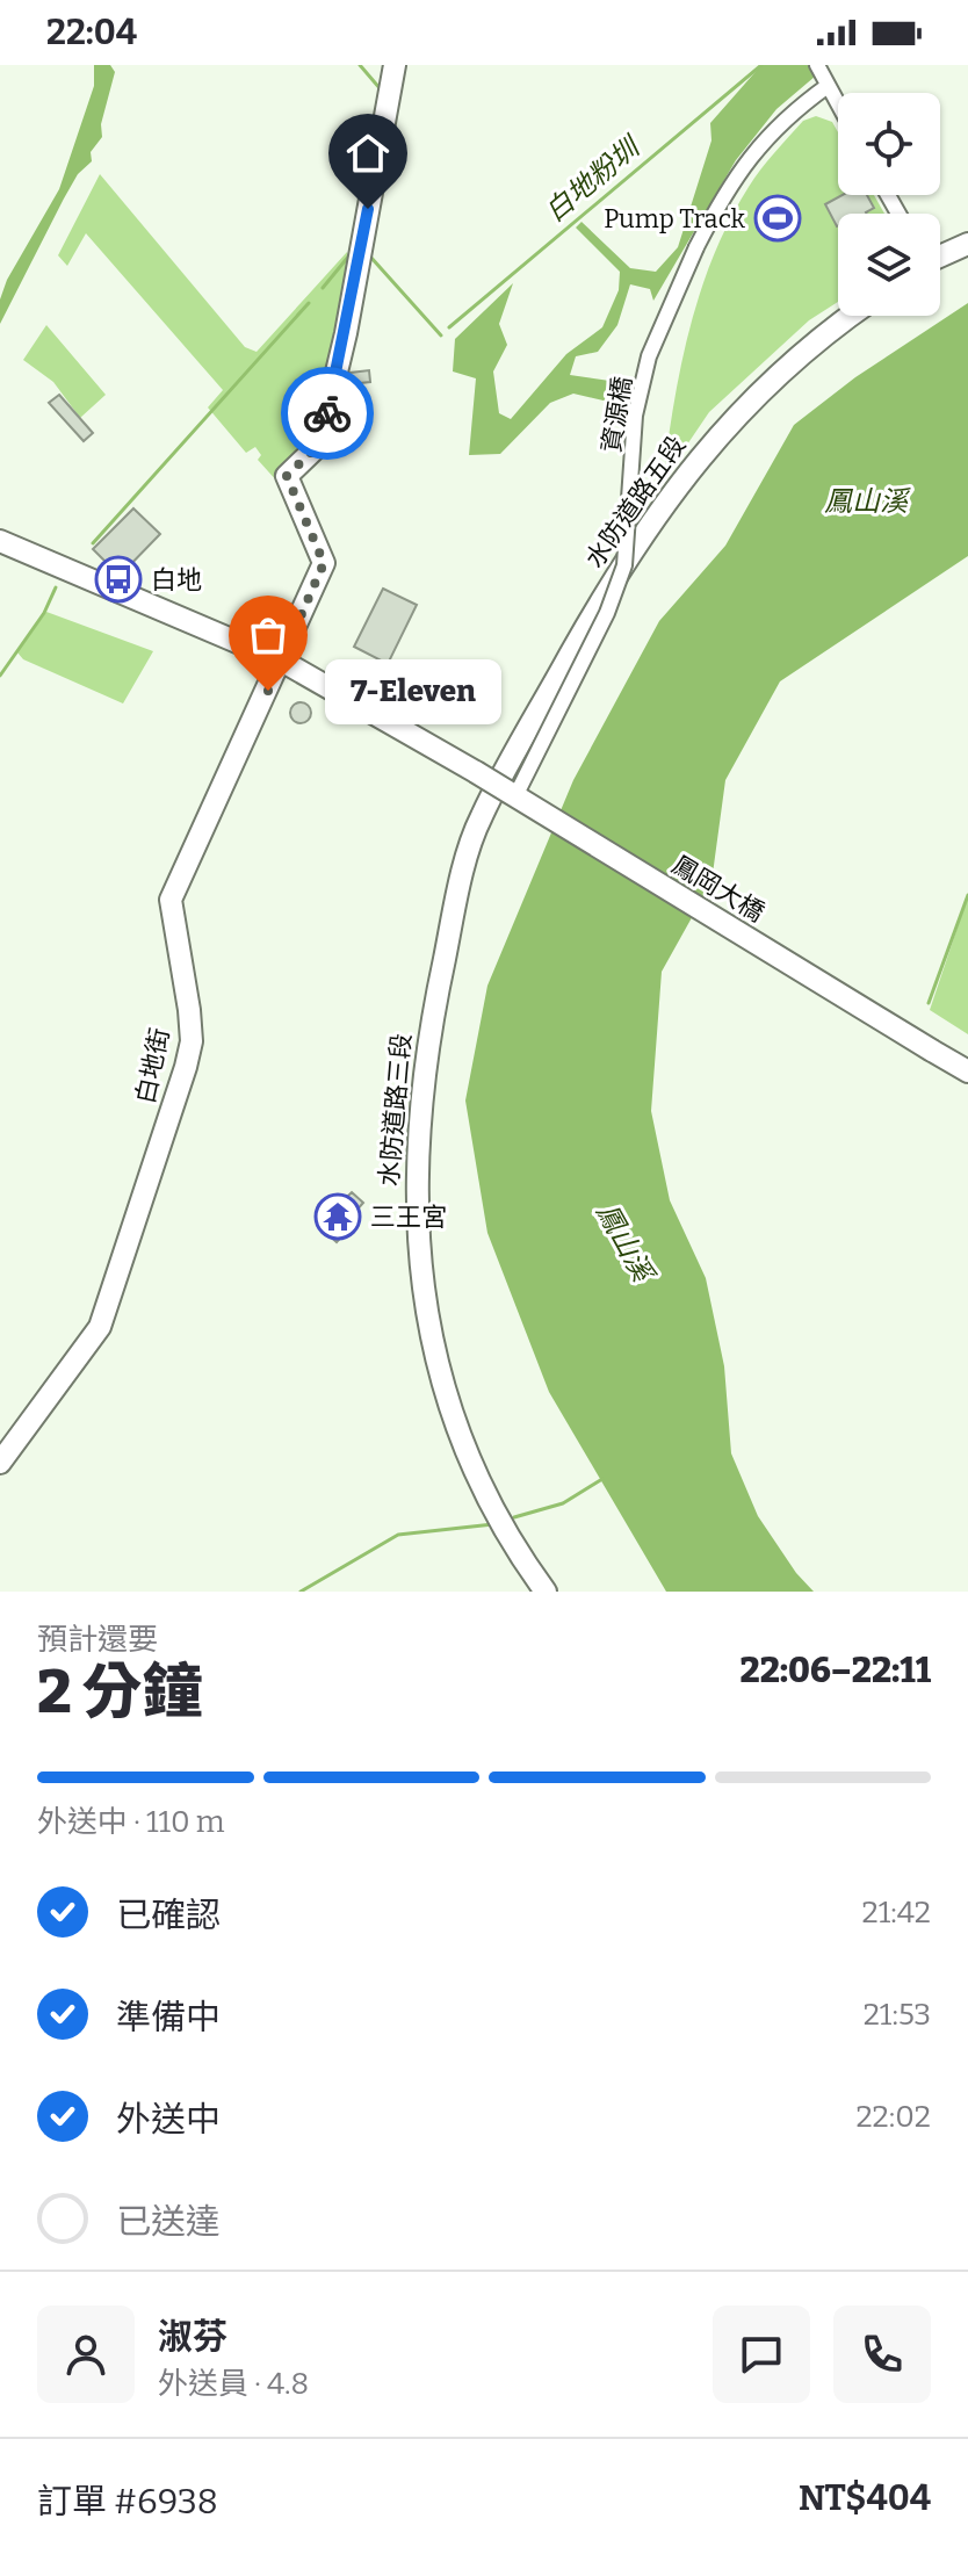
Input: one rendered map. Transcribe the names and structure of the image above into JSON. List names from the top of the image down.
{
  "streets": {
    "street": [
      "資源橋",
      "水防道路五段",
      "鳳岡大橋",
      "白地街",
      "水防道路三段"
    ]
  },
  "crossings": [
    ["資源橋", "水防道路五段"],
    ["資源橋", "鳳岡大橋"],
    ["資源橋", "水防道路三段"],
    ["水防道路五段", "鳳岡大橋"],
    ["水防道路五段", "水防道路三段"],
    ["鳳岡大橋", "白地街"],
    ["鳳岡大橋", "水防道路三段"]
  ],
  "water": ["白地粉圳", "鳳山溪"],
  "places": {
    "sports": ["Pump Track"],
    "bus stop": ["白地"],
    "other": ["7-Eleven"],
    "temple": ["三王宮"]
  },
  "page": {
    "status": "22:04",
    "bubble": "7-Eleven",
    "heading": ["2 分鐘", "預計還要", "22:06–22:11"],
    "panel": [
      "淑芬",
      "外送員 · 4.8",
      "訂單 #6938",
      "NT$404"
    ],
    "bar": "外送中 · 110 m",
    "list": [
      ["已確認", "21:42"],
      ["準備中", "21:53"],
      ["外送中", "22:02"],
      "已送達"
    ]
  }
}
